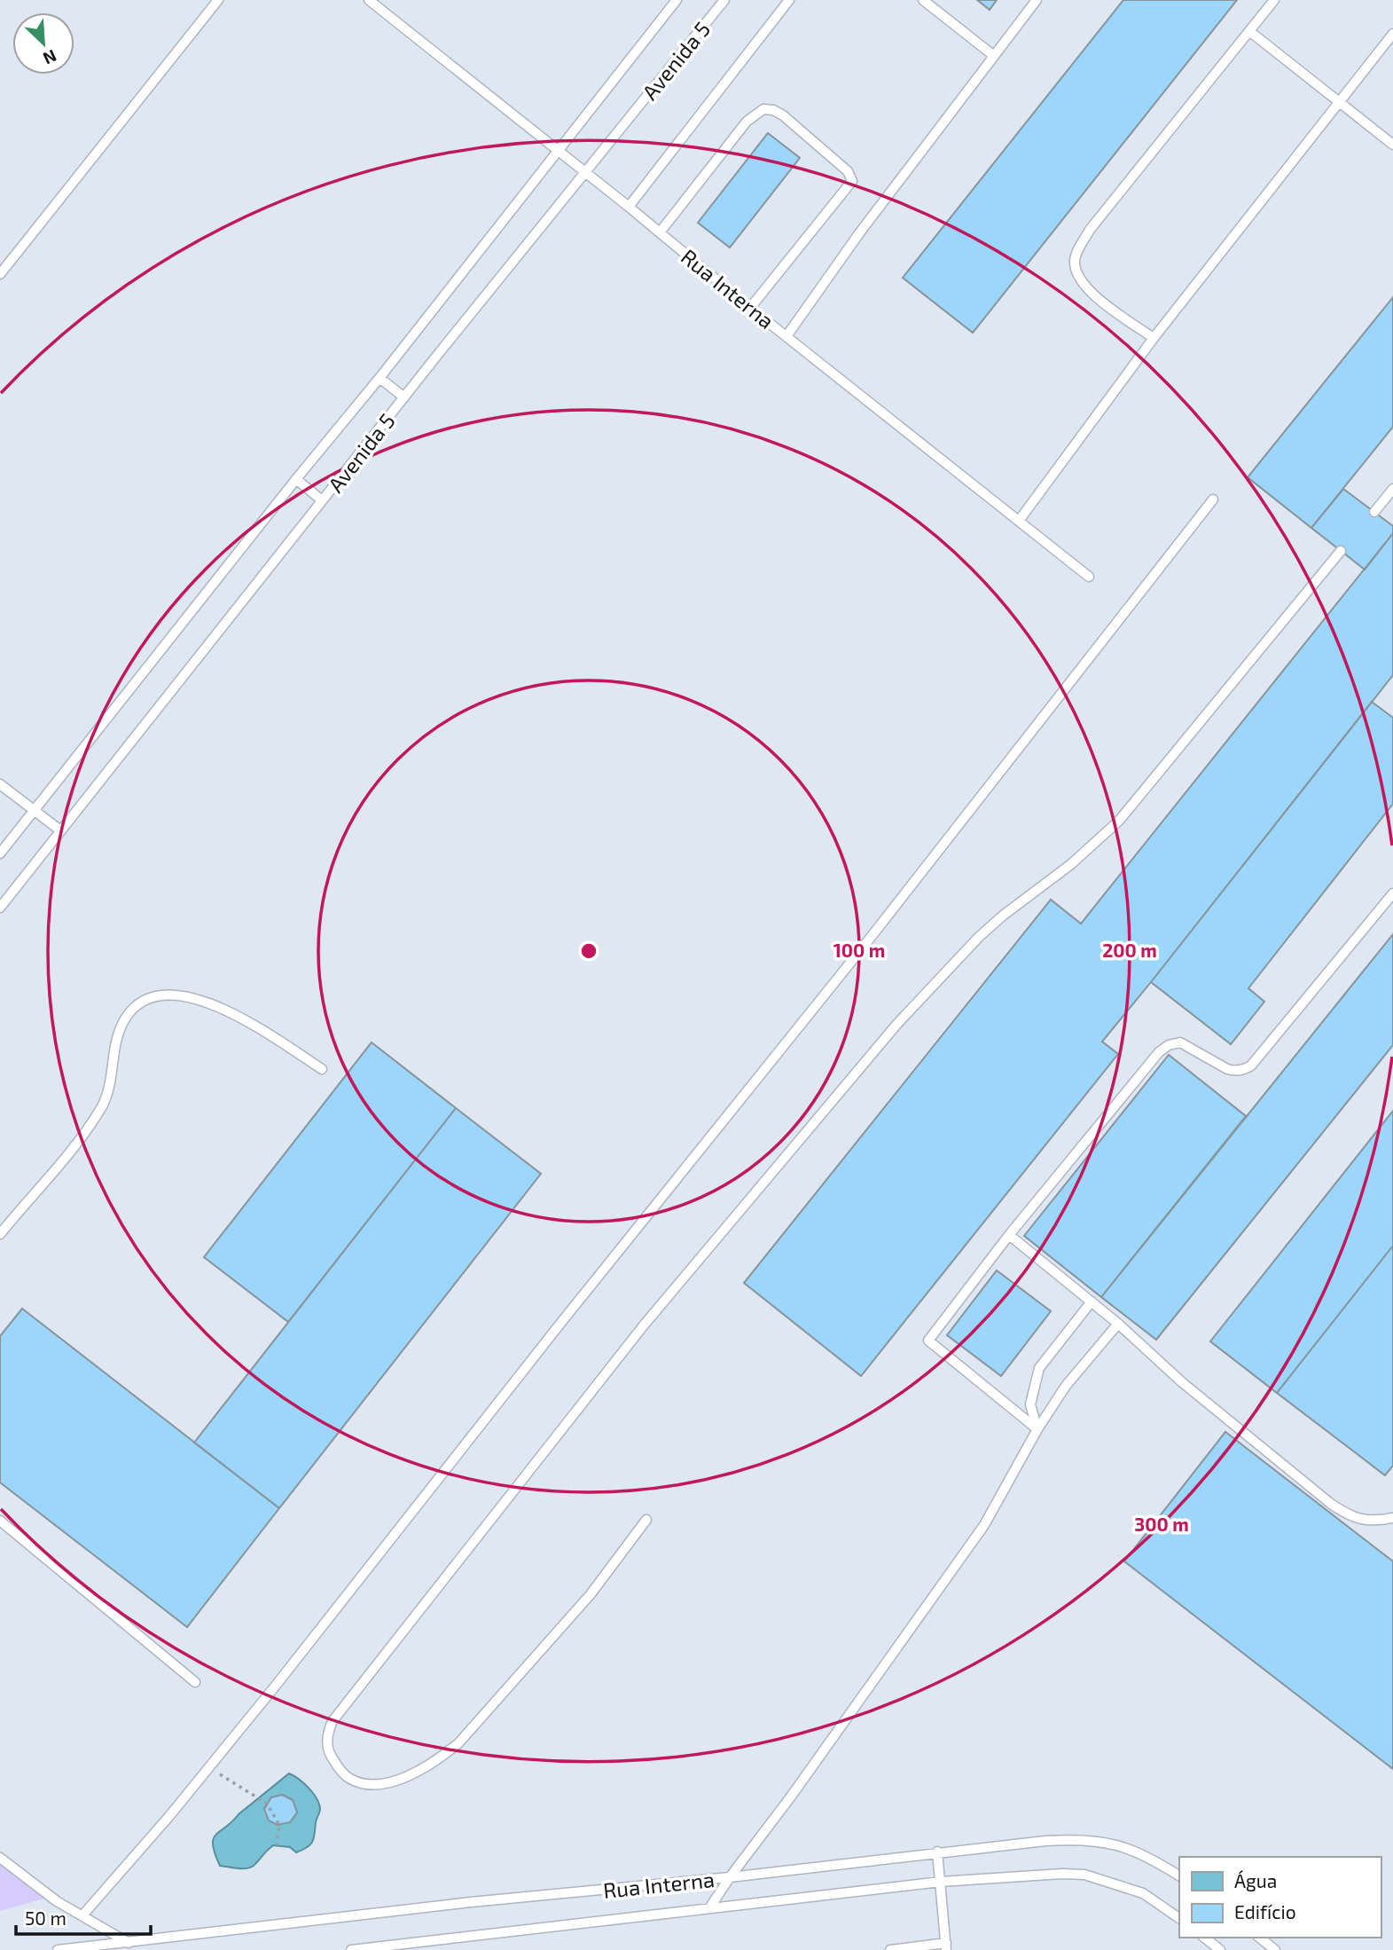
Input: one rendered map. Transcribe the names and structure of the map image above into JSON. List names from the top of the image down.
{
  "streets": {
    "lane": ["Avenida 5", "Rua Interna"]
  },
  "crossings": [
    ["Avenida 5", "Rua Interna"]
  ],
  "legend": ["Água", "Edifício"],
  "scale_bar": "50 m",
  "north": "bottom right",
  "rings": ["100 m", "200 m", "300 m"]
}
